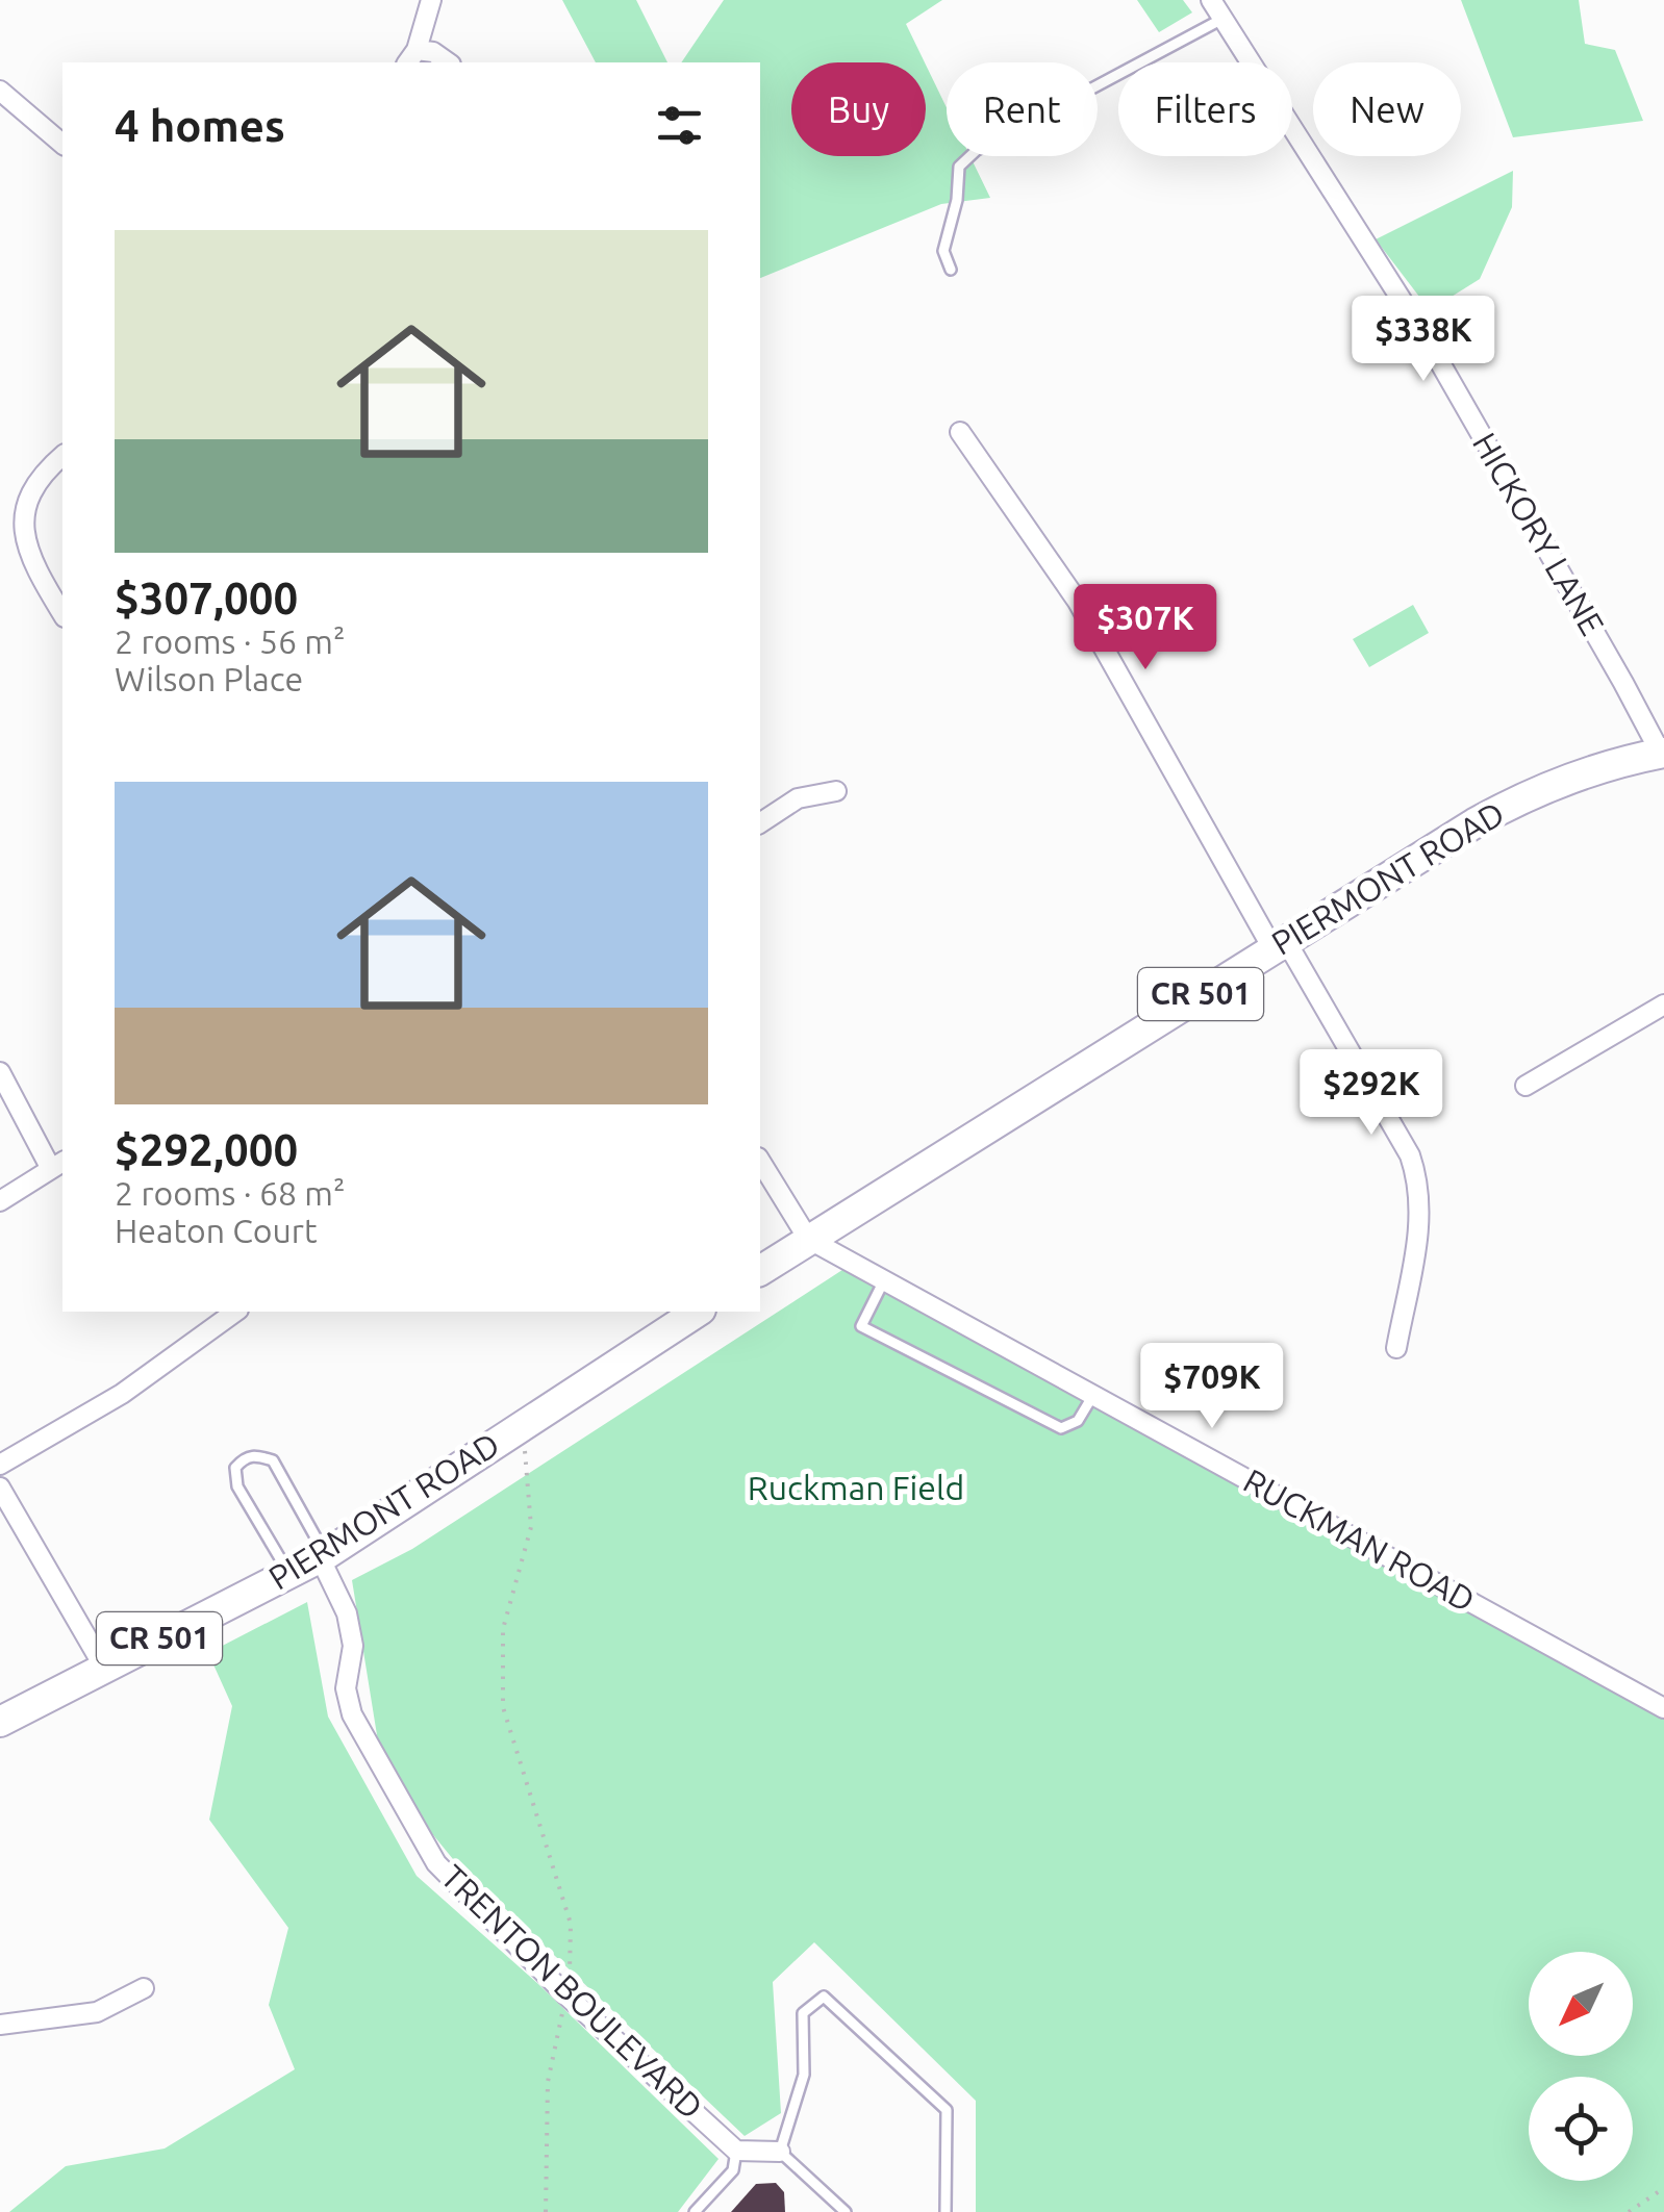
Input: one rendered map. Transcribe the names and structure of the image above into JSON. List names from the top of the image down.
{
  "streets": {
    "main road": ["PIERMONT ROAD", "CR 501"],
    "street": ["HICKORY LANE", "RUCKMAN ROAD", "TRENTON BOULEVARD"]
  },
  "crossings": [
    ["HICKORY LANE", "PIERMONT ROAD"],
    ["PIERMONT ROAD", "RUCKMAN ROAD"],
    ["PIERMONT ROAD", "TRENTON BOULEVARD"]
  ],
  "parks": ["Ruckman Field"],
  "north": "bottom left",
  "page": {
    "chip": [
      "Buy",
      "Rent",
      "Filters",
      "New"
    ],
    "heading": "4 homes",
    "list": [
      {
        "name": "$307,000",
        "note": "2 rooms · 56 m² · Wilson Place"
      },
      {
        "name": "$292,000",
        "note": "2 rooms · 68 m² · Heaton Court"
      }
    ],
    "price": [
      "$338K",
      "$307K",
      "$292K",
      "$709K"
    ]
  }
}
